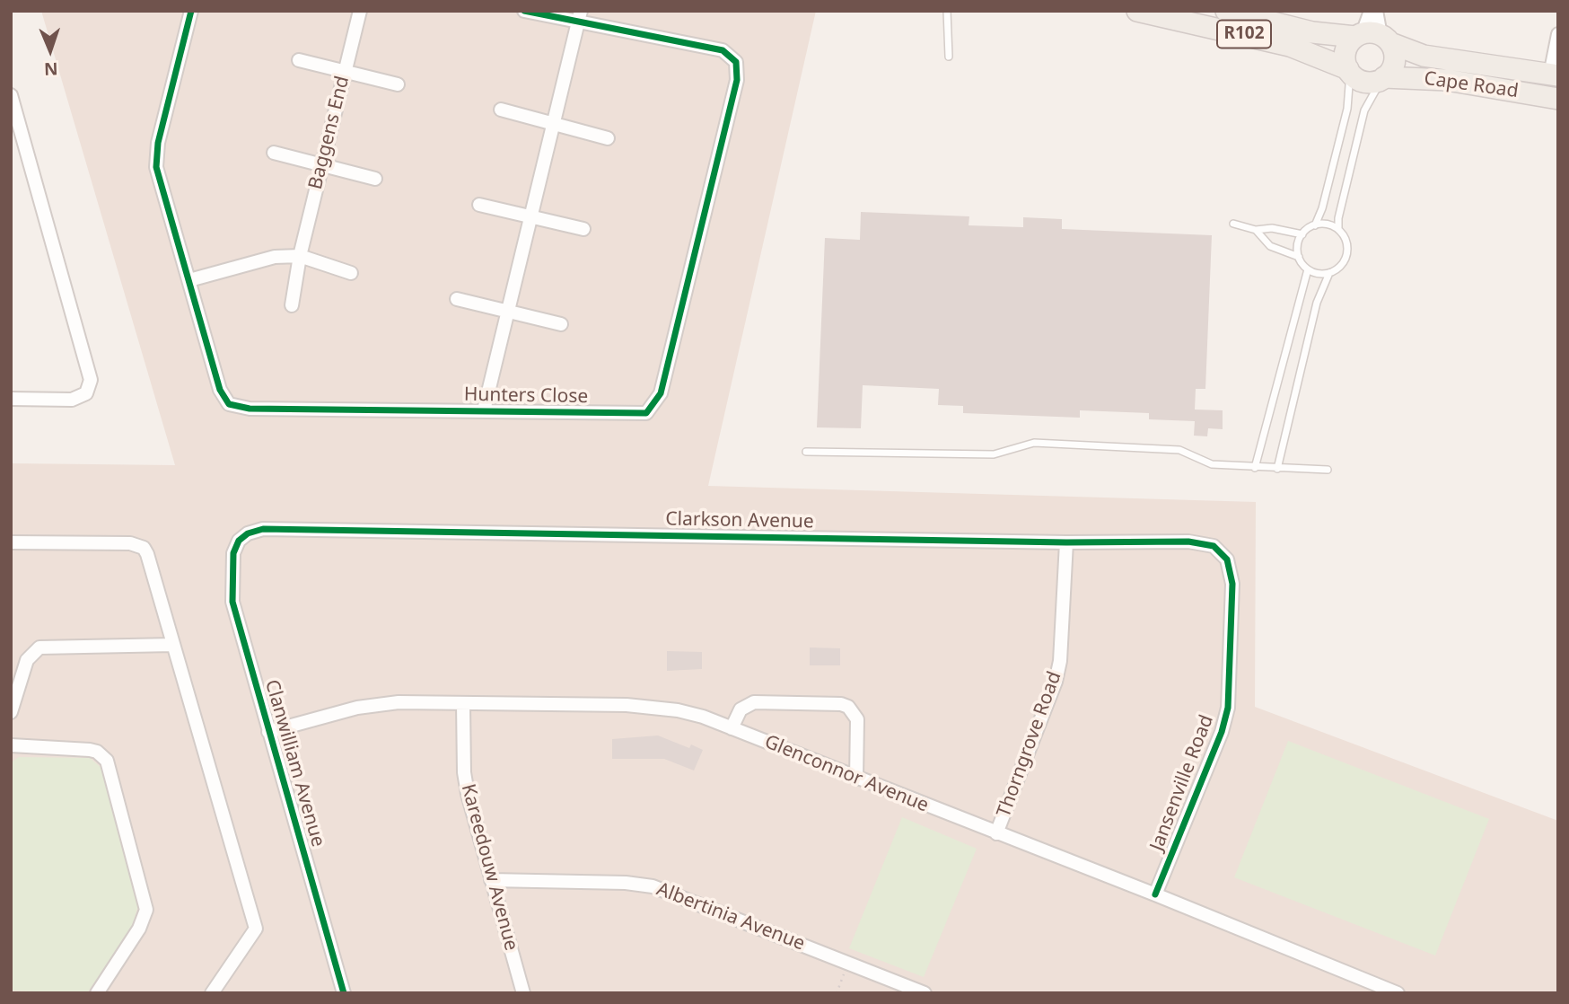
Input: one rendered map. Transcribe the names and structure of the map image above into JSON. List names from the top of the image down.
{
  "streets": {
    "main road": ["R102", "Cape Road"],
    "street": [
      "Baggens End",
      "Hunters Close",
      "Clarkson Avenue",
      "Thorngrove Road",
      "Clanwilliam Avenue",
      "Glenconnor Avenue",
      "Jansenville Road",
      "Kareedouw Avenue",
      "Albertinia Avenue"
    ]
  },
  "crossings": [
    ["Clarkson Avenue", "Thorngrove Road"],
    ["Clarkson Avenue", "Clanwilliam Avenue"],
    ["Clarkson Avenue", "Jansenville Road"],
    ["Thorngrove Road", "Glenconnor Avenue"],
    ["Clanwilliam Avenue", "Glenconnor Avenue"],
    ["Glenconnor Avenue", "Jansenville Road"],
    ["Glenconnor Avenue", "Kareedouw Avenue"],
    ["Kareedouw Avenue", "Albertinia Avenue"]
  ],
  "north": "bottom"
}
